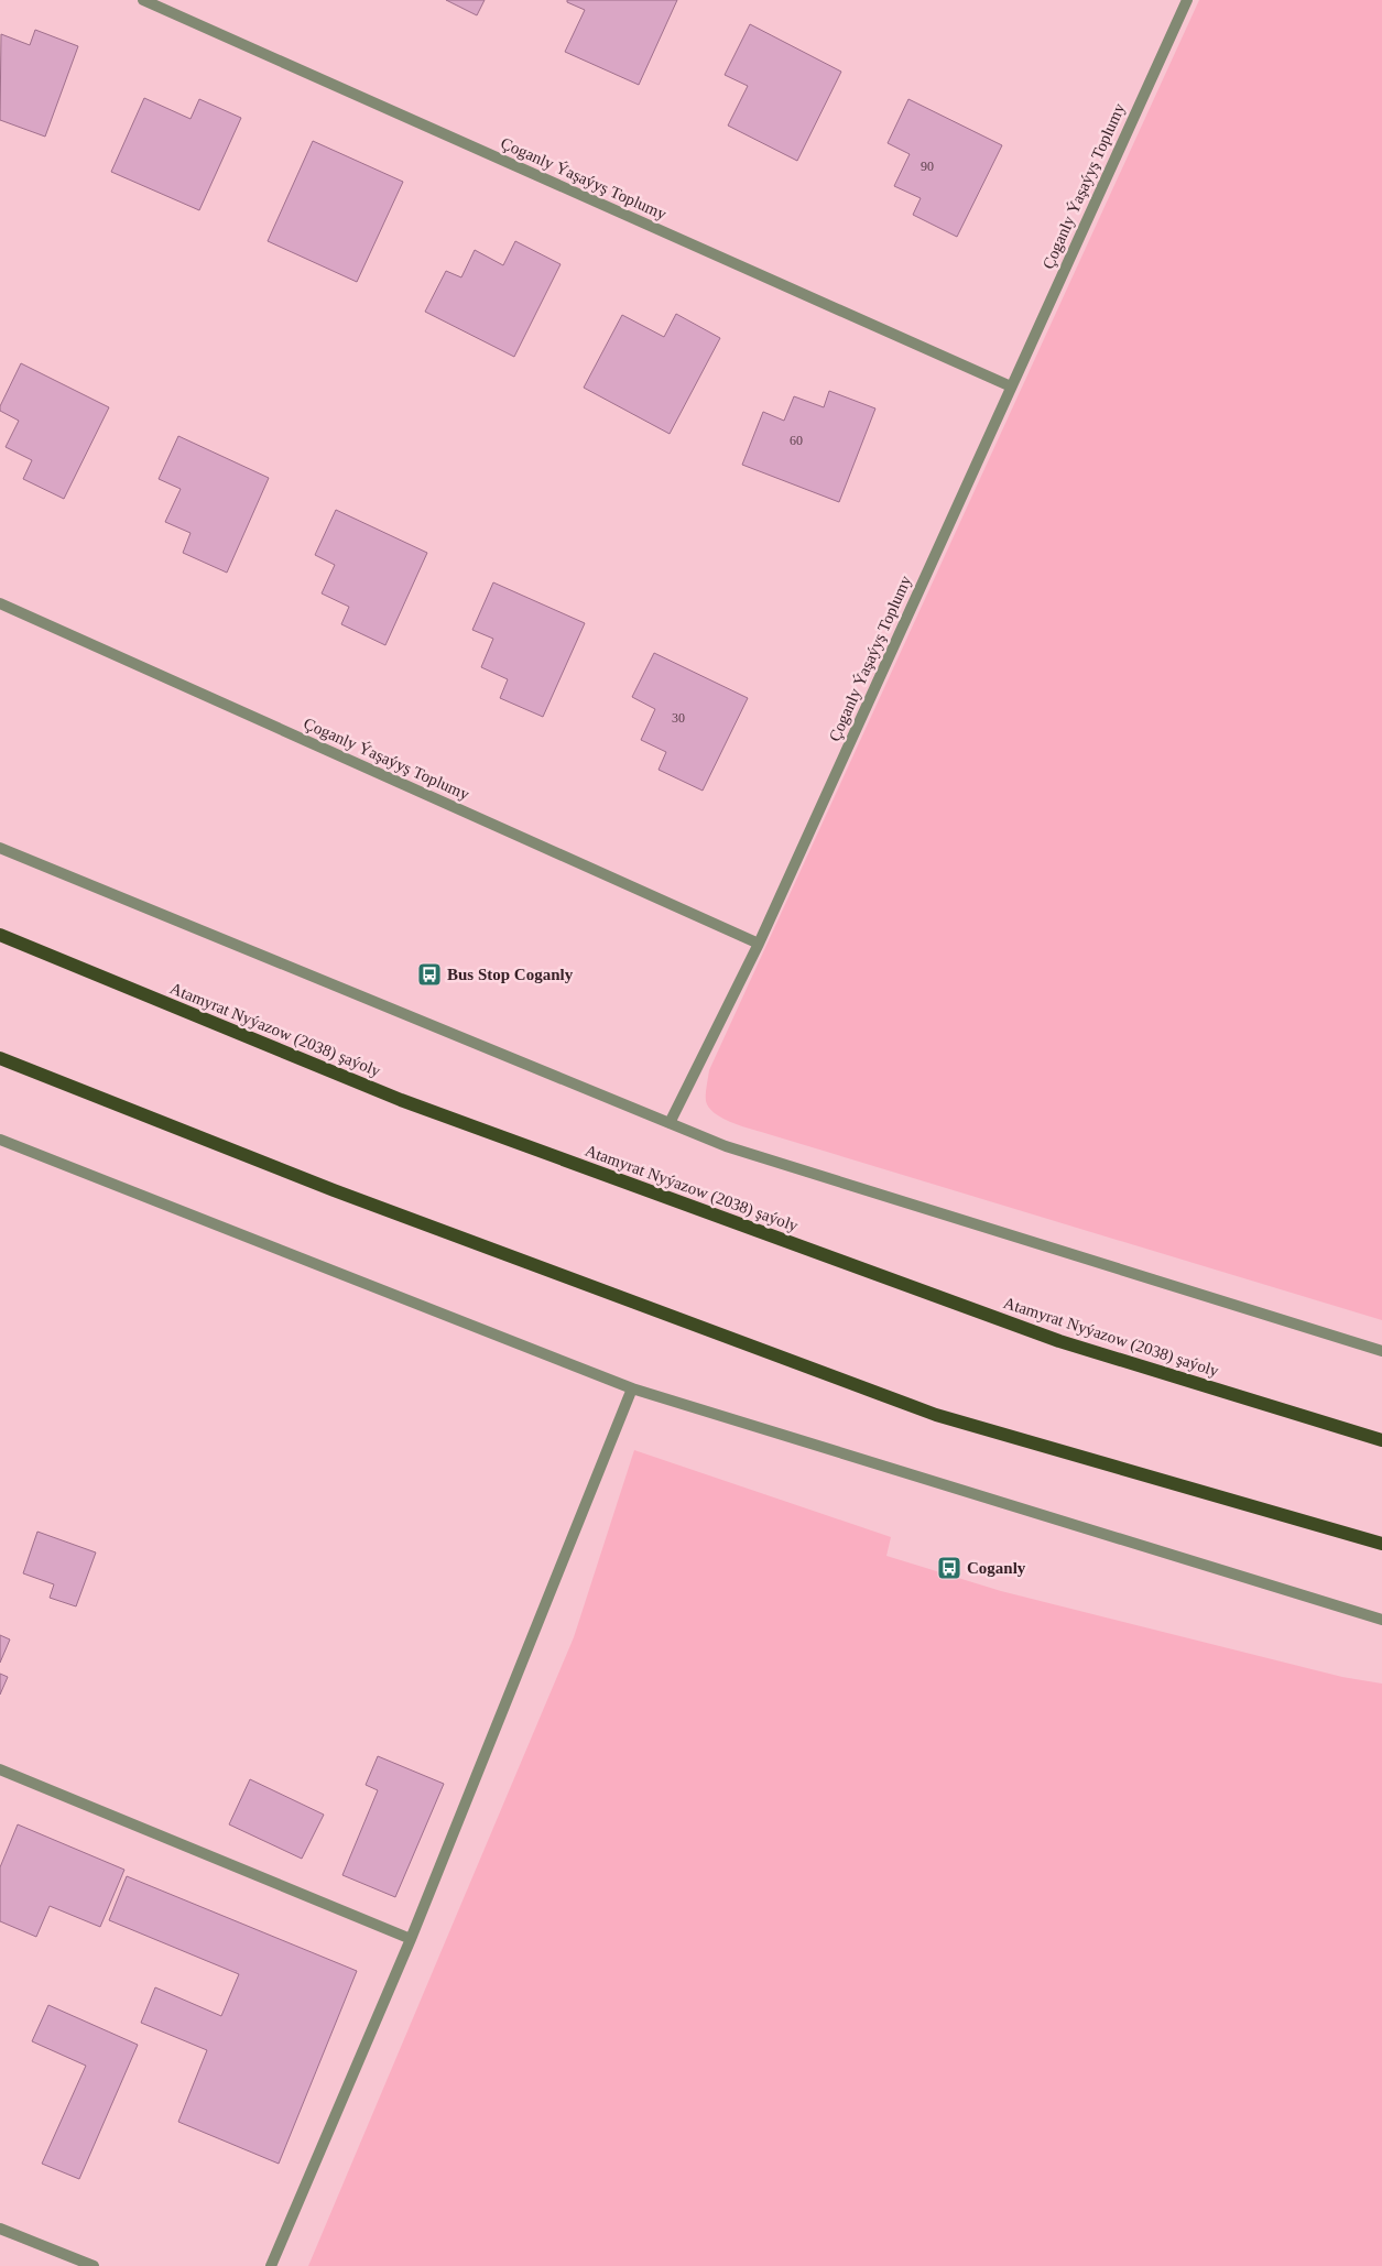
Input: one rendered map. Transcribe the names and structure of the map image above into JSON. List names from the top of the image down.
{
  "streets": {
    "main road": ["Atamyrat Nyýazow (2038) şaýoly"],
    "street": ["Çoganly Ýaşaýyş Toplumy"]
  },
  "places": {
    "bus stop": ["Bus Stop Coganly", "Coganly"]
  },
  "house_numbers": ["90", "60", "30"]
}
